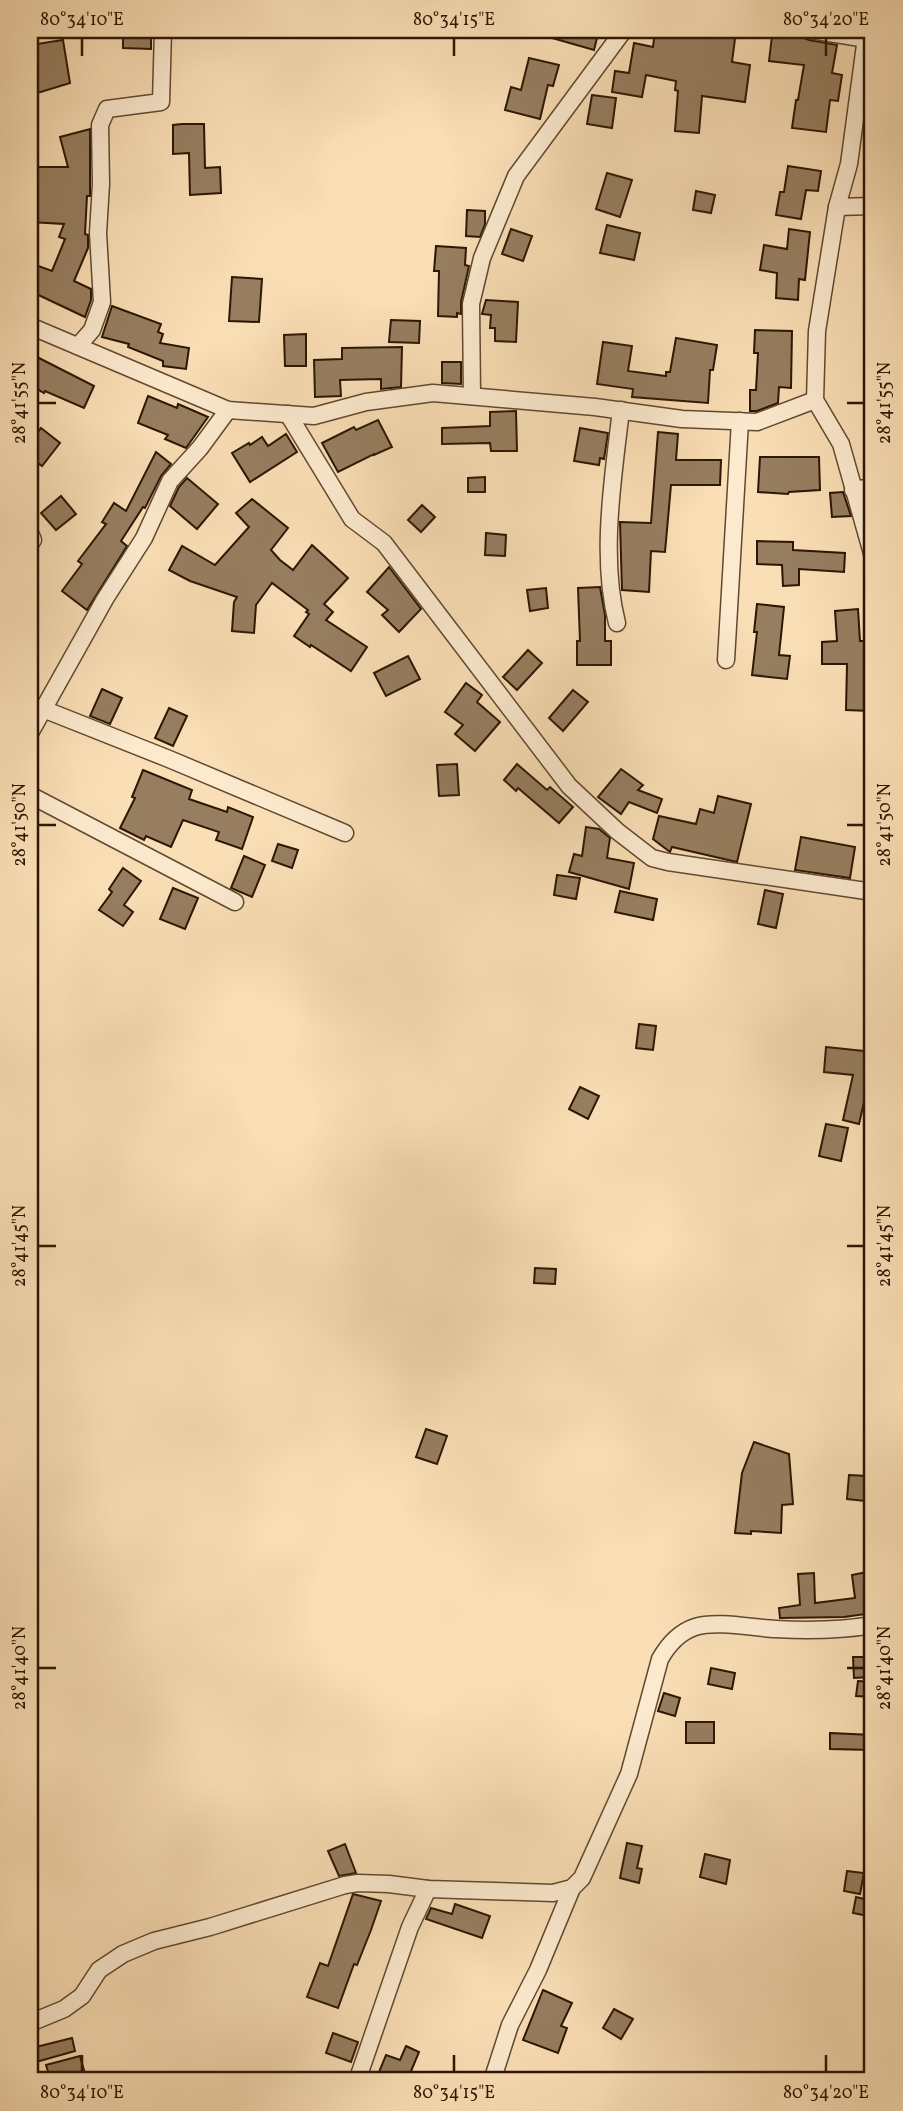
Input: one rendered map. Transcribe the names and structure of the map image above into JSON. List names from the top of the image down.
{
  "coordinates": [
    "80°34'10\"E",
    "80°34'15\"E",
    "80°34'20\"E",
    "28°41'55\"N",
    "28°41'50\"N",
    "28°41'45\"N",
    "28°41'40\"N"
  ]
}
